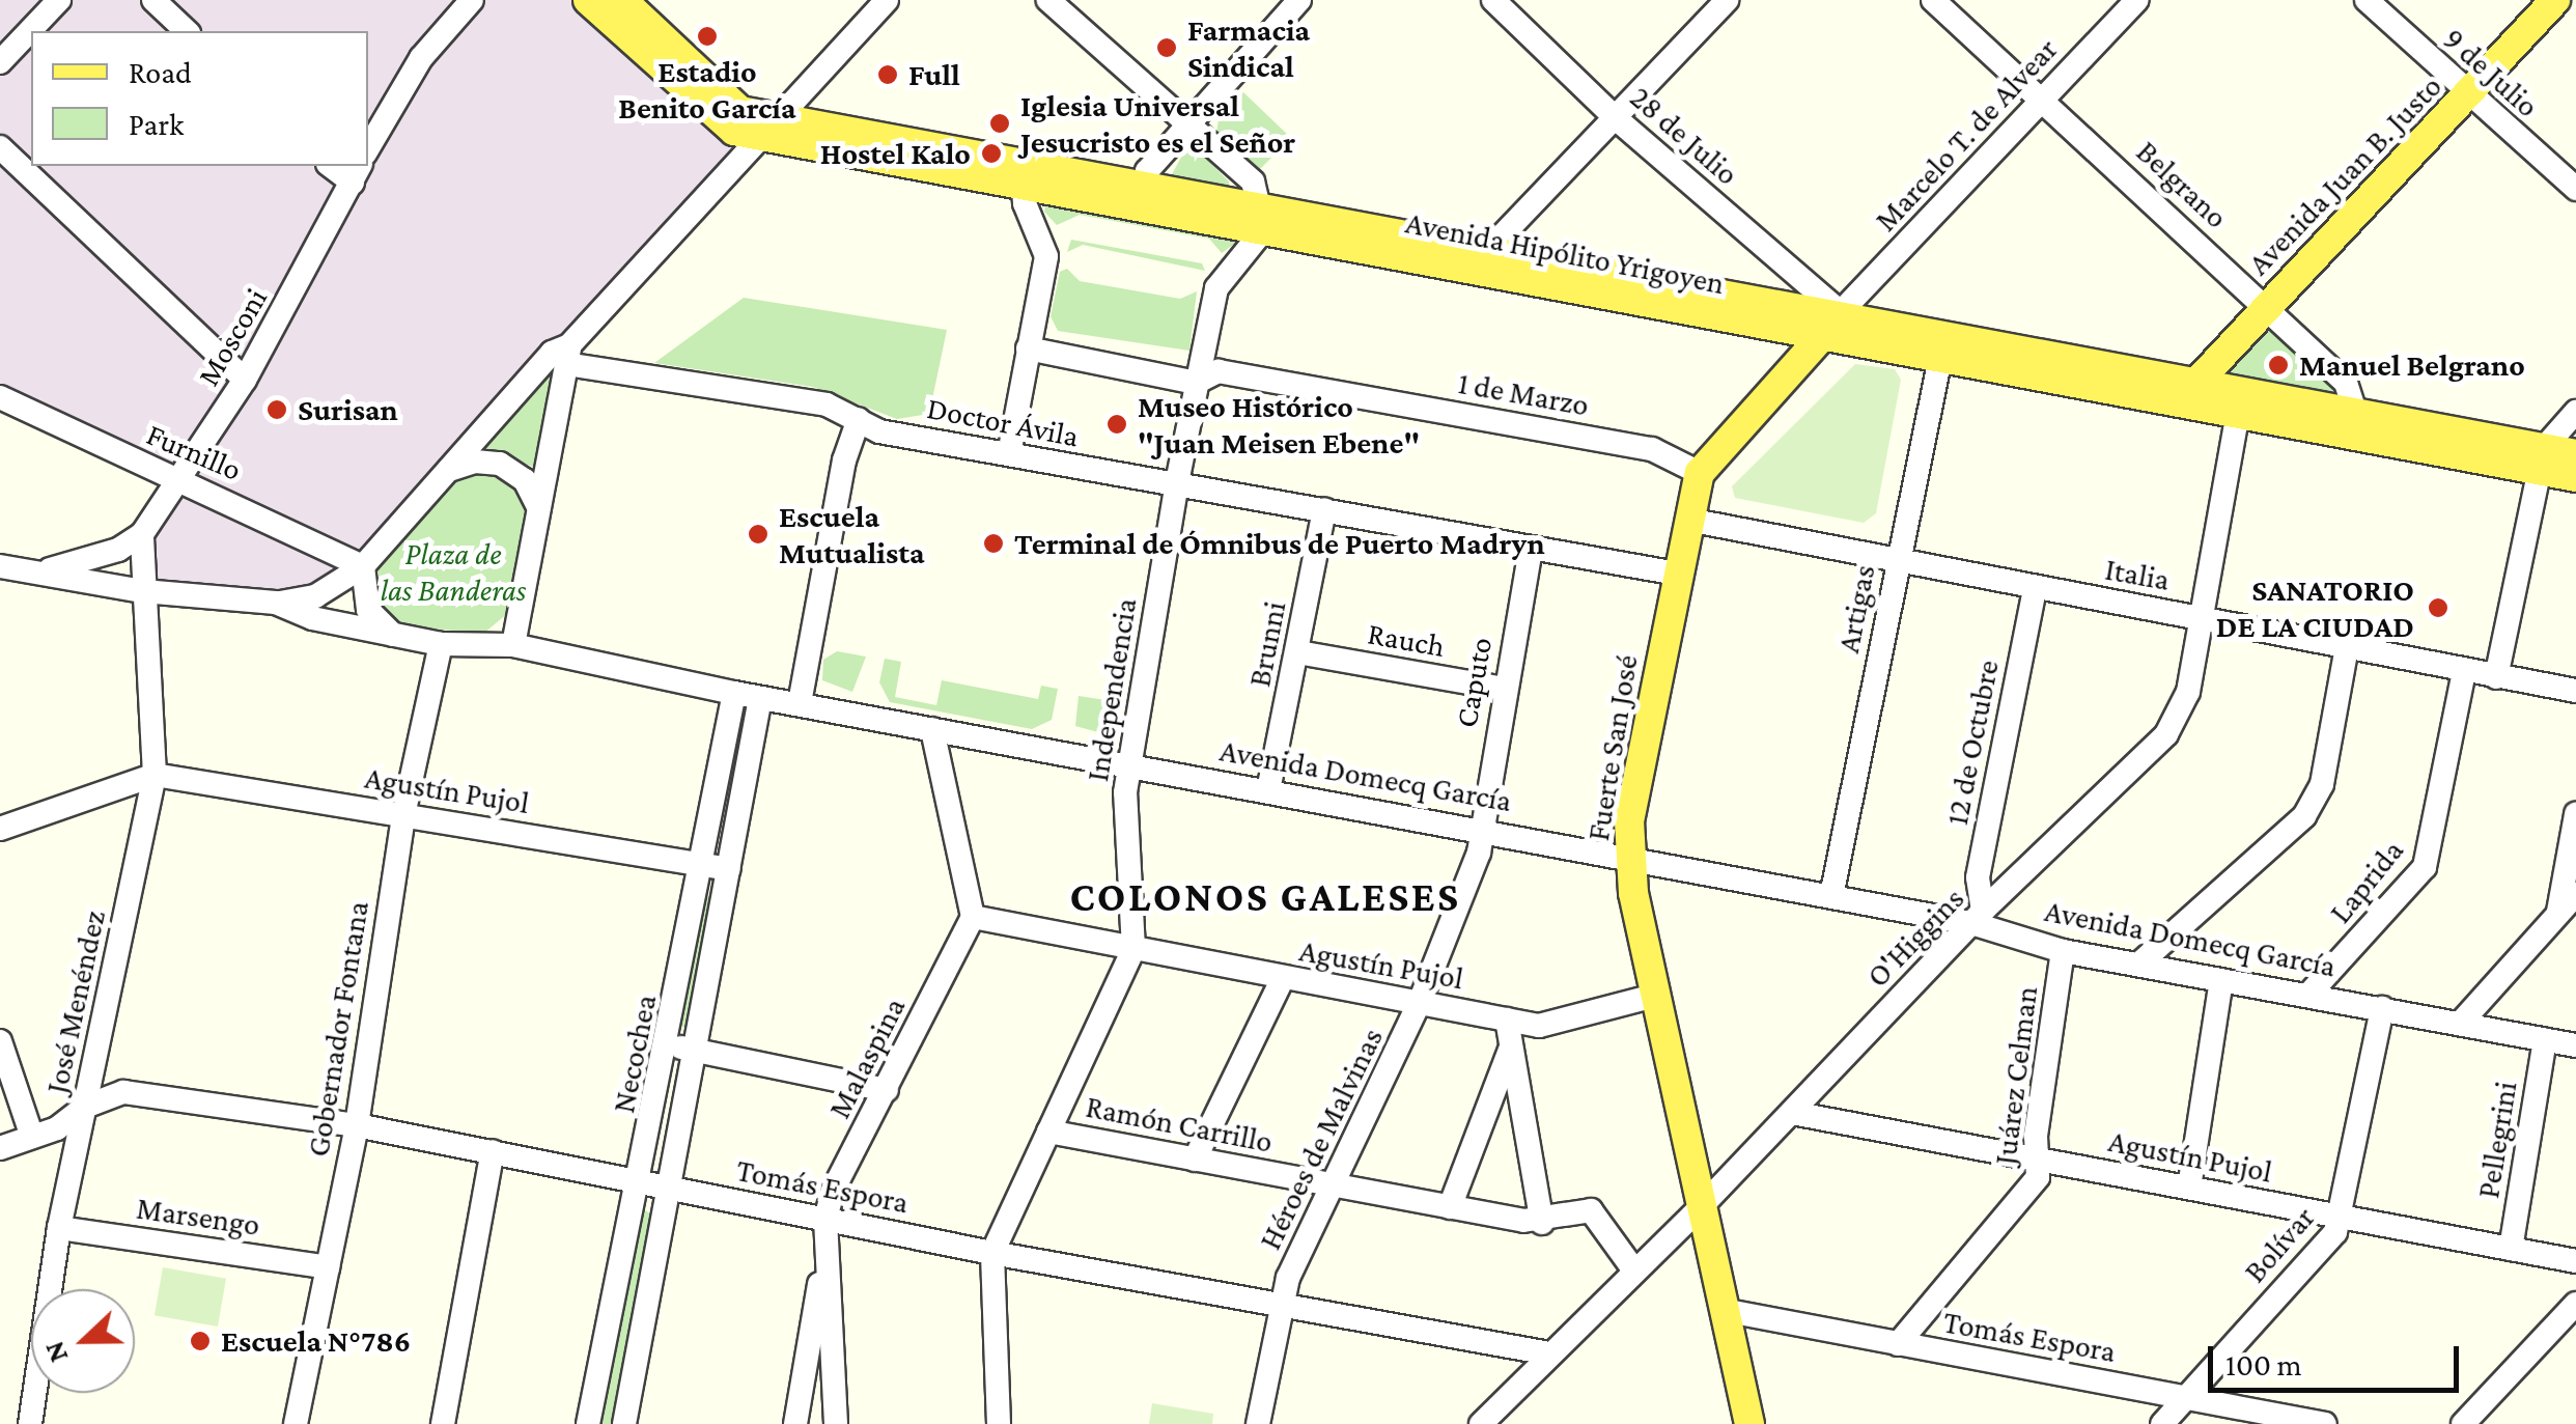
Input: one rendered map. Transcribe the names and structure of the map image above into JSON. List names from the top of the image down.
{
  "streets": {
    "main road": ["Avenida Juan B. Justo", "Avenida Hipólito Yrigoyen", "Fuerte San José"],
    "street": [
      "9 de Julio",
      "Marcelo T. de Alvear",
      "28 de Julio",
      "Belgrano",
      "Mosconi",
      "1 de Marzo",
      "Doctor Ávila",
      "Furnillo",
      "Italia",
      "Artigas",
      "Rauch",
      "Brunni",
      "Caputo",
      "Independencia",
      "12 de Octubre",
      "Avenida Domecq García",
      "Agustín Pujol",
      "Laprida",
      "O'Higgins",
      "José Menéndez",
      "Gobernador Fontana",
      "Necochea",
      "Malaspina",
      "Juárez Celman",
      "Ramón Carrillo",
      "Héroes de Malvinas",
      "Pellegrini",
      "Tomás Espora",
      "Marsengo",
      "Bolívar"
    ]
  },
  "crossings": [
    ["9 de Julio", "Avenida Juan B. Justo"],
    ["Marcelo T. de Alvear", "28 de Julio"],
    ["Marcelo T. de Alvear", "Belgrano"],
    ["Marcelo T. de Alvear", "Avenida Hipólito Yrigoyen"],
    ["Marcelo T. de Alvear", "Fuerte San José"],
    ["28 de Julio", "Avenida Hipólito Yrigoyen"],
    ["28 de Julio", "Fuerte San José"],
    ["Avenida Juan B. Justo", "Belgrano"],
    ["Avenida Juan B. Justo", "Avenida Hipólito Yrigoyen"],
    ["Belgrano", "Avenida Hipólito Yrigoyen"],
    ["Avenida Hipólito Yrigoyen", "Artigas"],
    ["Avenida Hipólito Yrigoyen", "Independencia"],
    ["Avenida Hipólito Yrigoyen", "Fuerte San José"],
    ["Avenida Hipólito Yrigoyen", "O'Higgins"],
    ["Mosconi", "Furnillo"],
    ["Mosconi", "Avenida Domecq García"],
    ["1 de Marzo", "Independencia"],
    ["1 de Marzo", "Fuerte San José"],
    ["Doctor Ávila", "Brunni"],
    ["Doctor Ávila", "Caputo"],
    ["Doctor Ávila", "Independencia"],
    ["Doctor Ávila", "Fuerte San José"],
    ["Furnillo", "Avenida Domecq García"],
    ["Furnillo", "Gobernador Fontana"],
    ["Italia", "Artigas"],
    ["Italia", "12 de Octubre"],
    ["Italia", "Fuerte San José"],
    ["Italia", "Laprida"],
    ["Italia", "O'Higgins"],
    ["Artigas", "Avenida Domecq García"],
    ["Rauch", "Brunni"],
    ["Rauch", "Caputo"],
    ["Brunni", "Avenida Domecq García"],
    ["Caputo", "Avenida Domecq García"],
    ["Caputo", "Héroes de Malvinas"],
    ["Independencia", "Avenida Domecq García"],
    ["Independencia", "Agustín Pujol"],
    ["Independencia", "Ramón Carrillo"],
    ["Independencia", "Tomás Espora"],
    ["12 de Octubre", "Avenida Domecq García"],
    ["12 de Octubre", "O'Higgins"],
    ["Fuerte San José", "Avenida Domecq García"],
    ["Fuerte San José", "Agustín Pujol"],
    ["Fuerte San José", "O'Higgins"],
    ["Fuerte San José", "Tomás Espora"],
    ["Avenida Domecq García", "Laprida"],
    ["Avenida Domecq García", "O'Higgins"],
    ["Avenida Domecq García", "José Menéndez"],
    ["Avenida Domecq García", "Gobernador Fontana"],
    ["Avenida Domecq García", "Necochea"],
    ["Avenida Domecq García", "Juárez Celman"],
    ["Avenida Domecq García", "Héroes de Malvinas"],
    ["Avenida Domecq García", "Pellegrini"],
    ["Avenida Domecq García", "Bolívar"],
    ["Agustín Pujol", "O'Higgins"],
    ["Agustín Pujol", "José Menéndez"],
    ["Agustín Pujol", "Gobernador Fontana"],
    ["Agustín Pujol", "Necochea"],
    ["Agustín Pujol", "Malaspina"],
    ["Agustín Pujol", "Juárez Celman"],
    ["Agustín Pujol", "Héroes de Malvinas"],
    ["Agustín Pujol", "Pellegrini"],
    ["Agustín Pujol", "Bolívar"],
    ["O'Higgins", "Ramón Carrillo"],
    ["O'Higgins", "Tomás Espora"],
    ["José Menéndez", "Tomás Espora"],
    ["José Menéndez", "Marsengo"],
    ["Gobernador Fontana", "Tomás Espora"],
    ["Gobernador Fontana", "Marsengo"],
    ["Necochea", "Tomás Espora"],
    ["Malaspina", "Tomás Espora"],
    ["Juárez Celman", "Tomás Espora"],
    ["Ramón Carrillo", "Héroes de Malvinas"],
    ["Héroes de Malvinas", "Tomás Espora"],
    ["Tomás Espora", "Bolívar"]
  ],
  "districts": ["COLONOS GALESES"],
  "parks": ["Plaza de las Banderas"],
  "places": [
    "Estadio Benito García",
    "Farmacia Sindical",
    "Full",
    "Iglesia Universal Jesucristo es el Señor",
    "Hostel Kalo",
    "Manuel Belgrano",
    "Surisan",
    "Museo Histórico \"Juan Meisen Ebene\"",
    "Escuela Mutualista",
    "Terminal de Ómnibus de Puerto Madryn",
    "SANATORIO DE LA CIUDAD",
    "Escuela N°786"
  ],
  "legend": ["Road", "Park"],
  "scale_bar": "100 m",
  "north": "left"
}
